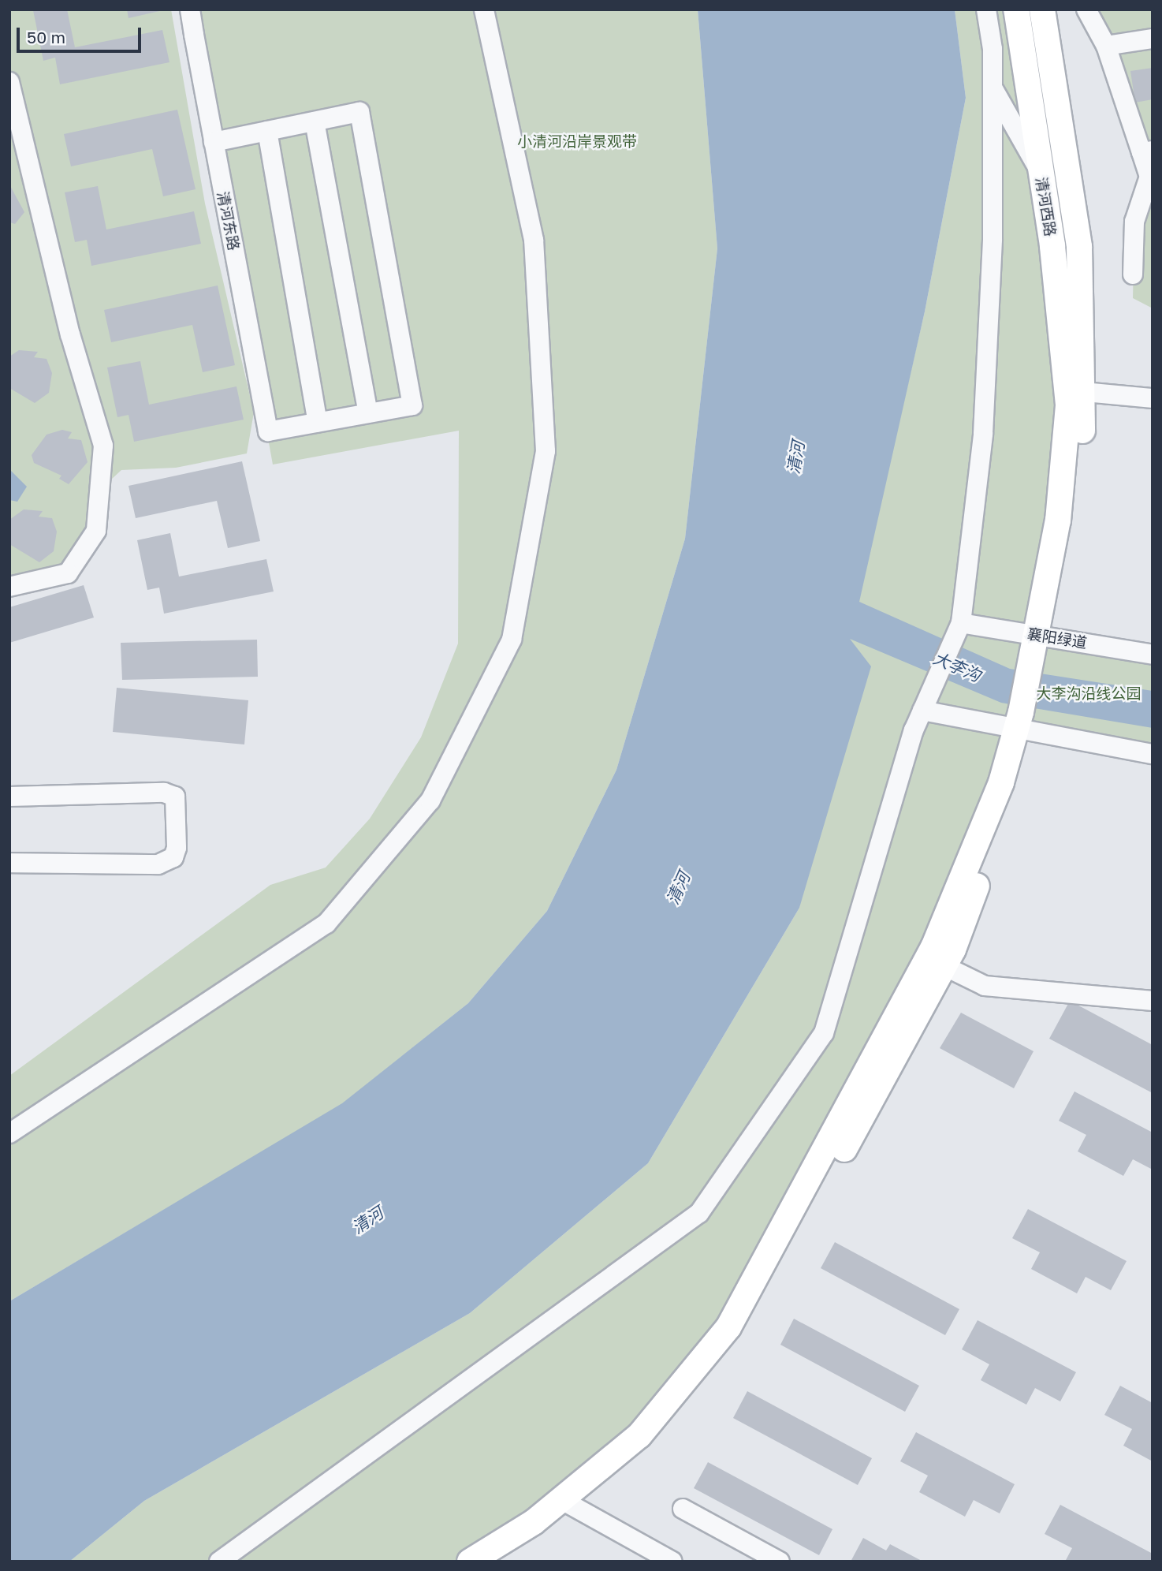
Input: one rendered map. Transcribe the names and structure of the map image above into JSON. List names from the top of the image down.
{
  "streets": {
    "main road": ["清河西路"],
    "street": ["清河东路", "襄阳绿道"]
  },
  "water": ["清河", "大李沟"],
  "parks": ["小清河沿岸景观带", "大李沟沿线公园"],
  "scale_bar": "50 m"
}
